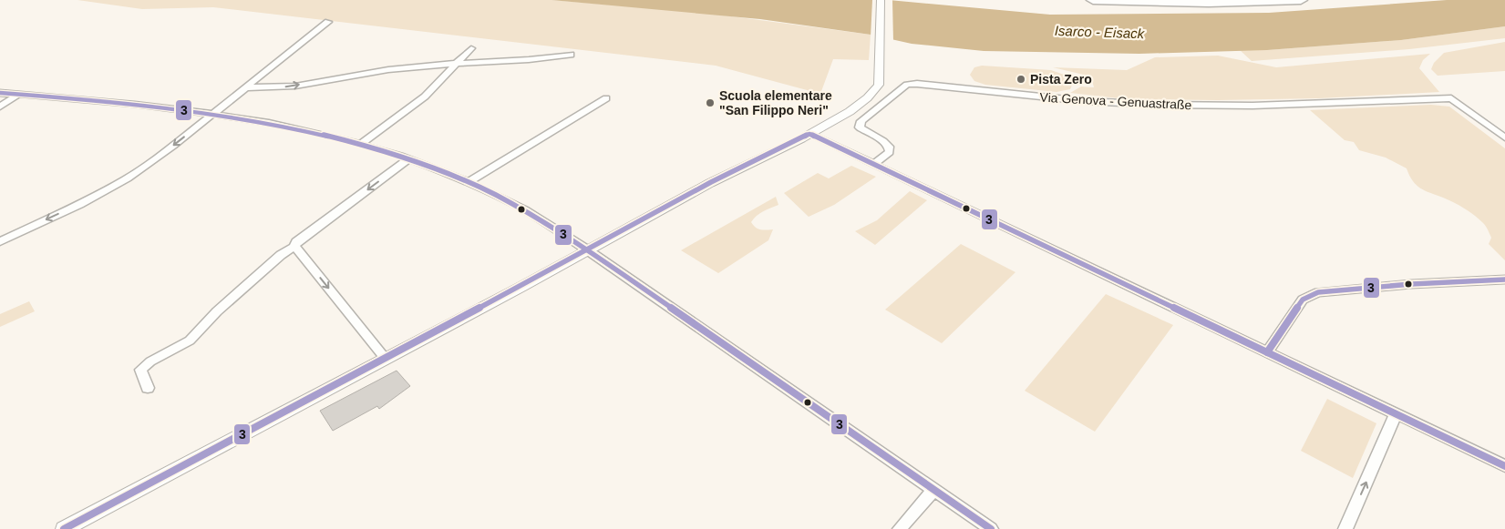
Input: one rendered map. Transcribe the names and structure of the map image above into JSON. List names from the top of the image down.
{
  "streets": {
    "street": ["Via Genova - Genuastraße"]
  },
  "water": ["Isarco - Eisack"],
  "places": ["Pista Zero", "Scuola elementare \"San Filippo Neri\""],
  "lines": ["transit line 3"]
}
